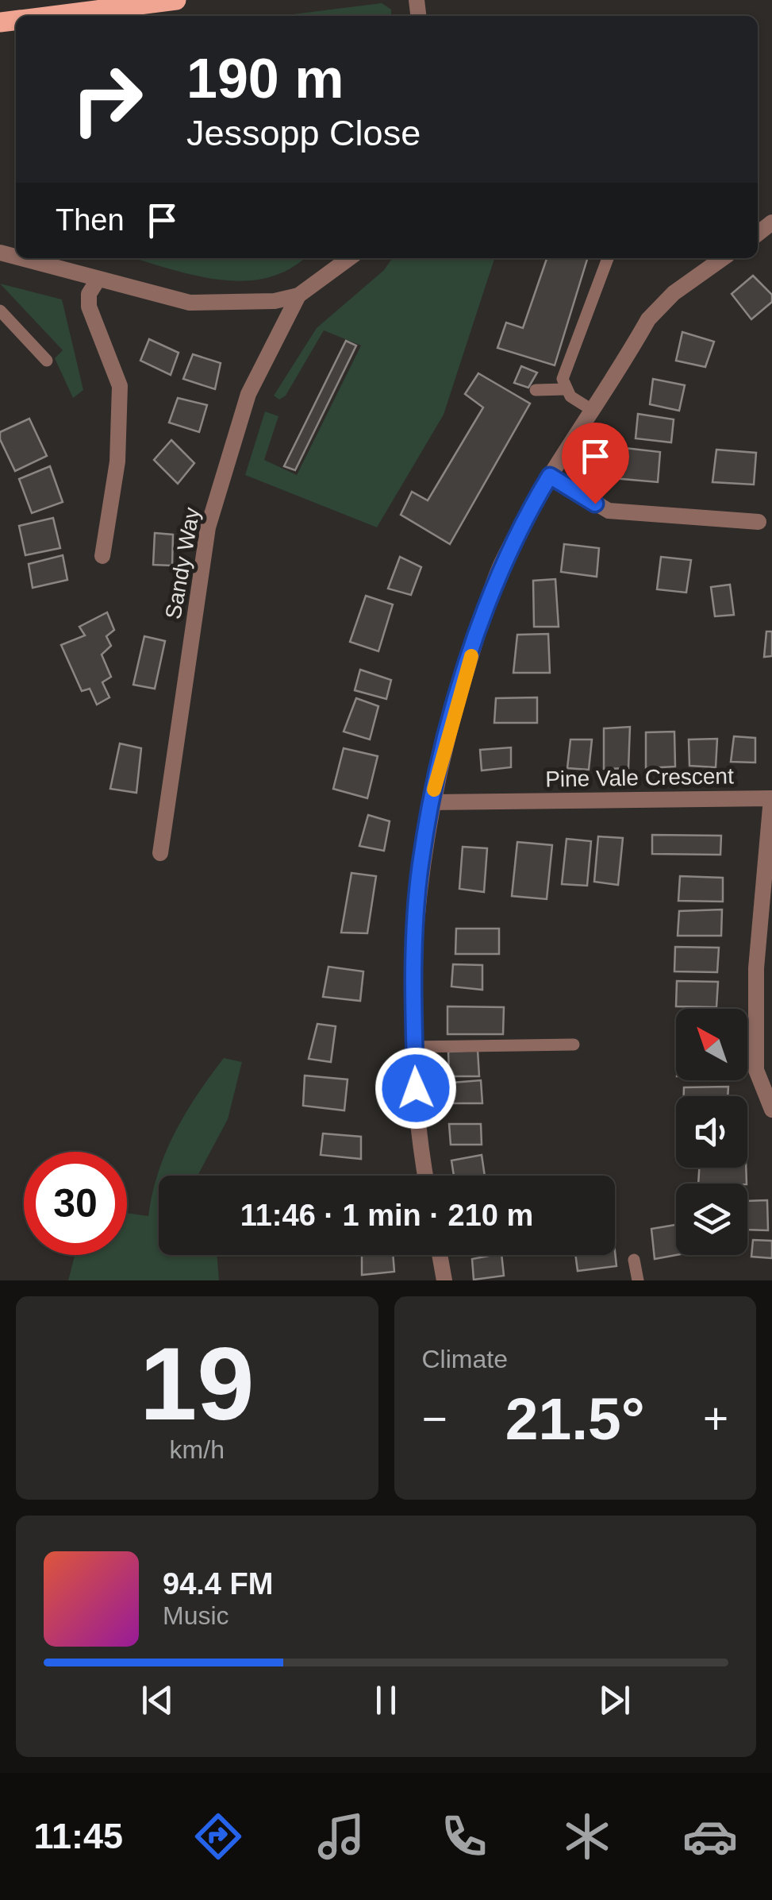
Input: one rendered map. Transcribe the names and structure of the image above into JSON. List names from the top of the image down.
{
  "streets": {
    "street": ["Sandy Way", "Pine Vale Crescent"]
  },
  "north": "top left",
  "page": {
    "turn": ["190 m", "Jessopp Close"],
    "then": "Then",
    "limit": "30",
    "trip": "11:46 · 1 min · 210 m",
    "tile": [
      ["19", "km/h"],
      "Climate"
    ],
    "heat": ["−", "21.5°", "+"],
    "song": ["94.4 FM", "Music"],
    "tabs": "11:45"
  }
}
